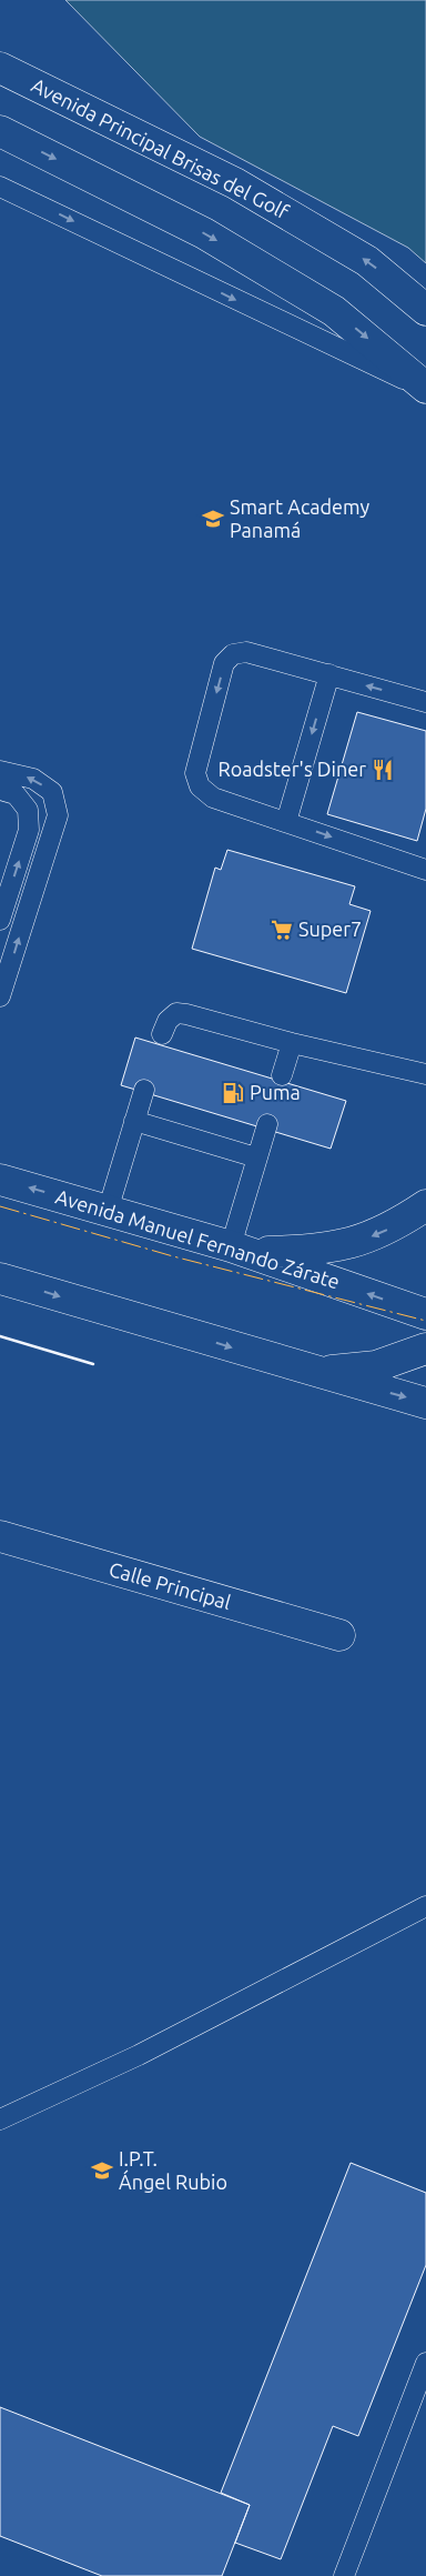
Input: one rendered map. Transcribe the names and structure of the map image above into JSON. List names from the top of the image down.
{
  "streets": {
    "street": ["Avenida Principal Brisas del Golf", "Avenida Manuel Fernando Zárate", "Calle Principal"]
  },
  "places": {
    "school or university": ["Smart Academy Panamá", "I.P.T. Ángel Rubio"],
    "restaurant": ["Roadster's Diner"],
    "supermarket": ["Super7"],
    "fuel station": ["Puma"]
  }
}
